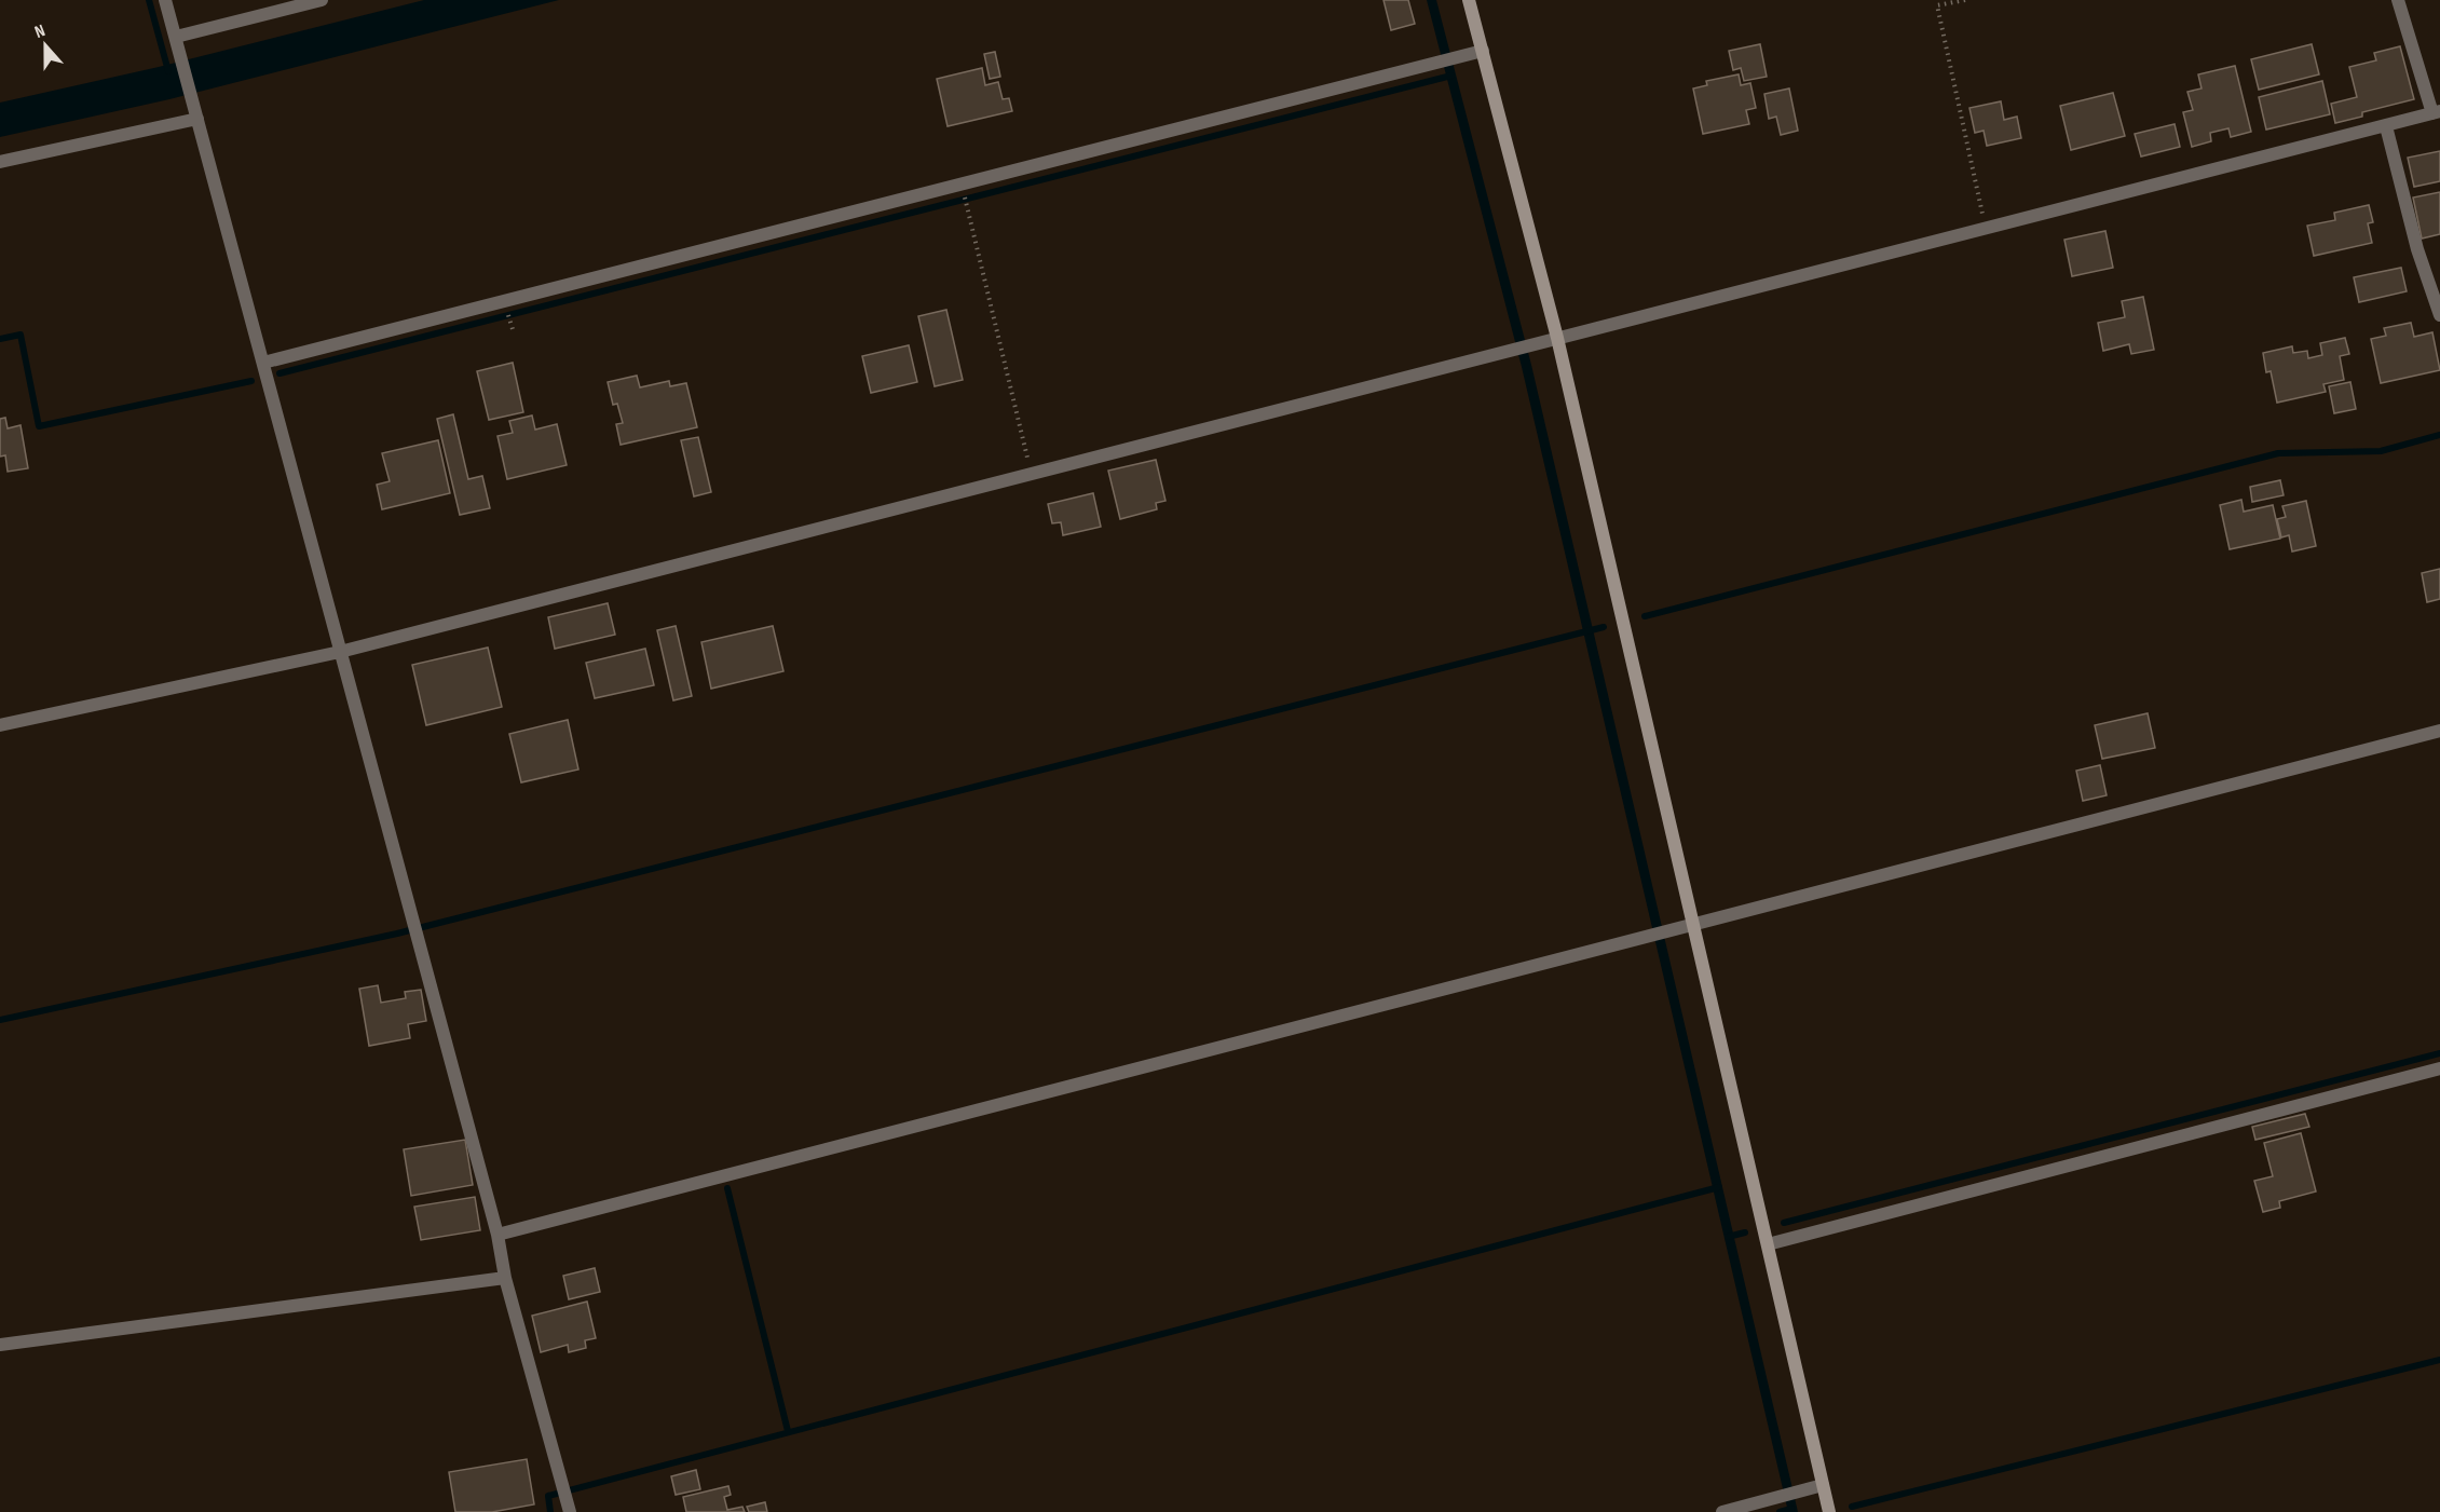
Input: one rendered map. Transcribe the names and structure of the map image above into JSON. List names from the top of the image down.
{
  "north": "top"
}
